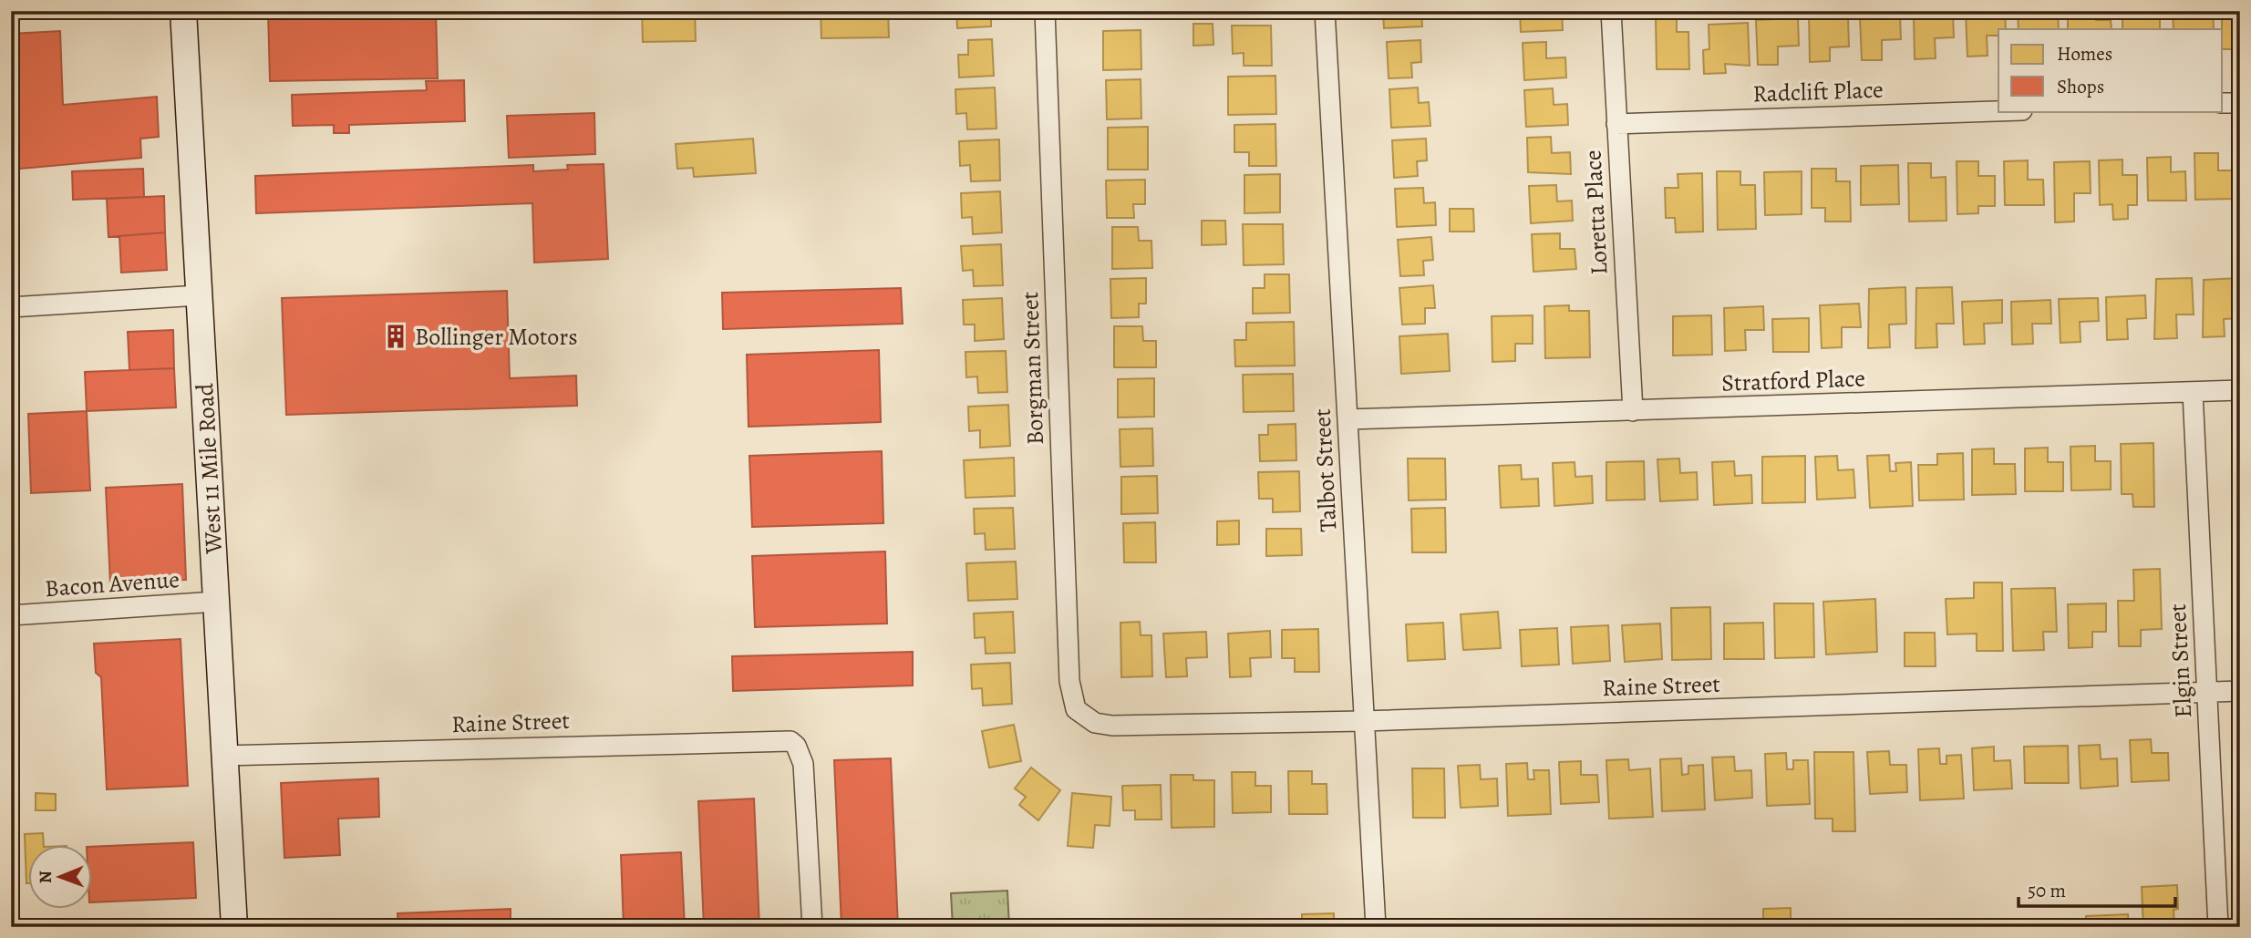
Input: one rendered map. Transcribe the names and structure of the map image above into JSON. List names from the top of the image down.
{
  "streets": {
    "main road": ["West 11 Mile Road"],
    "street": [
      "Radclift Place",
      "Loretta Place",
      "Borgman Street",
      "Stratford Place",
      "Talbot Street",
      "Bacon Avenue",
      "Elgin Street",
      "Raine Street"
    ]
  },
  "crossings": [
    ["Radclift Place", "Loretta Place"],
    ["Loretta Place", "Stratford Place"],
    ["Borgman Street", "Raine Street"],
    ["Stratford Place", "Talbot Street"],
    ["Stratford Place", "Elgin Street"],
    ["West 11 Mile Road", "Bacon Avenue"],
    ["West 11 Mile Road", "Raine Street"],
    ["Talbot Street", "Raine Street"],
    ["Elgin Street", "Raine Street"]
  ],
  "places": {
    "building": ["Bollinger Motors"]
  },
  "legend": ["Homes", "Shops"],
  "scale_bar": "50 m",
  "north": "left"
}
